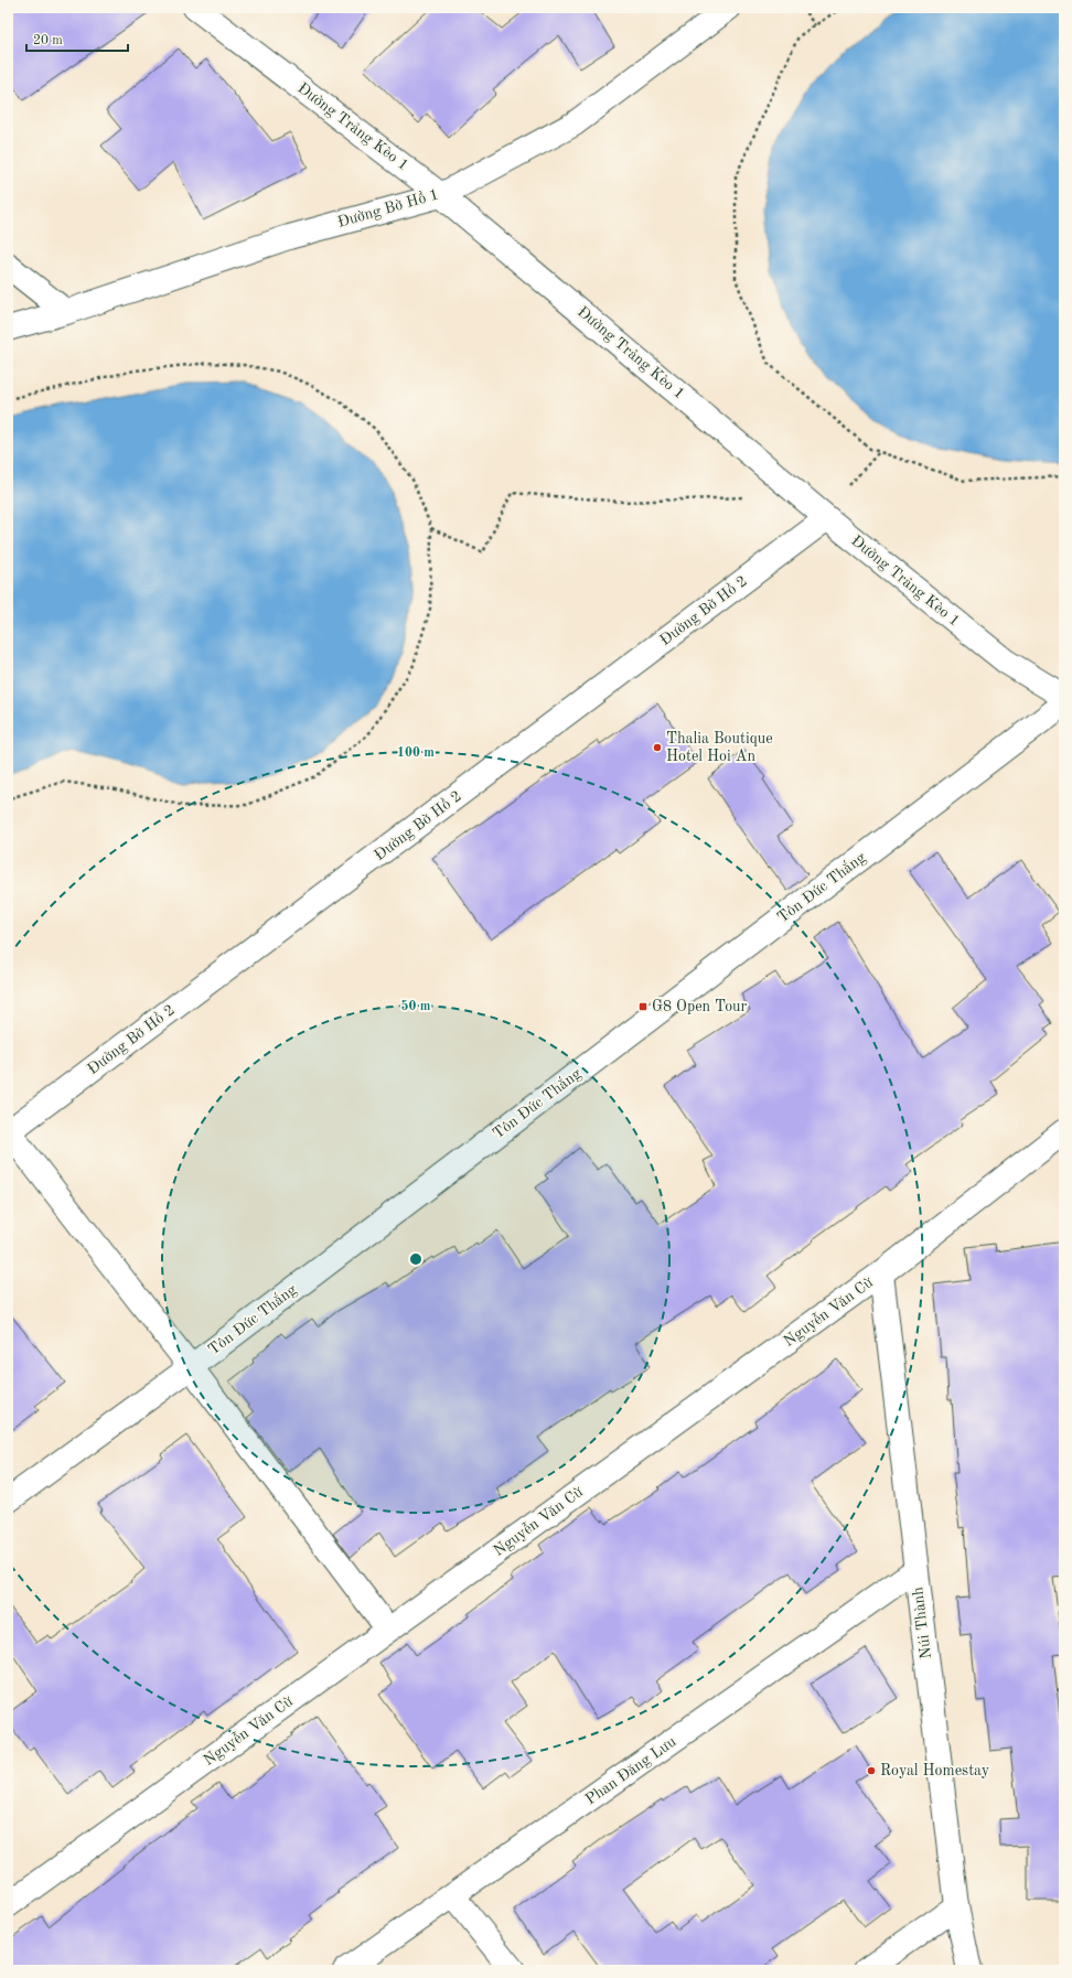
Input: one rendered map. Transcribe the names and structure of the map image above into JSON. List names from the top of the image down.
{
  "streets": {
    "street": [
      "Đường Trảng Kèo 1",
      "Đường Bờ Hồ 1",
      "Đường Bờ Hồ 2",
      "Tôn Đức Thắng",
      "Nguyễn Văn Cừ",
      "Núi Thành",
      "Phan Đăng Lưu"
    ]
  },
  "crossings": [
    ["Đường Trảng Kèo 1", "Đường Bờ Hồ 1"],
    ["Đường Trảng Kèo 1", "Đường Bờ Hồ 2"],
    ["Nguyễn Văn Cừ", "Núi Thành"],
    ["Núi Thành", "Phan Đăng Lưu"]
  ],
  "places": {
    "other": ["Thalia Boutique Hotel Hoi An", "Royal Homestay"],
    "transit": ["G8 Open Tour"]
  },
  "scale_bar": "20 m",
  "rings": ["100 m", "50 m"]
}
